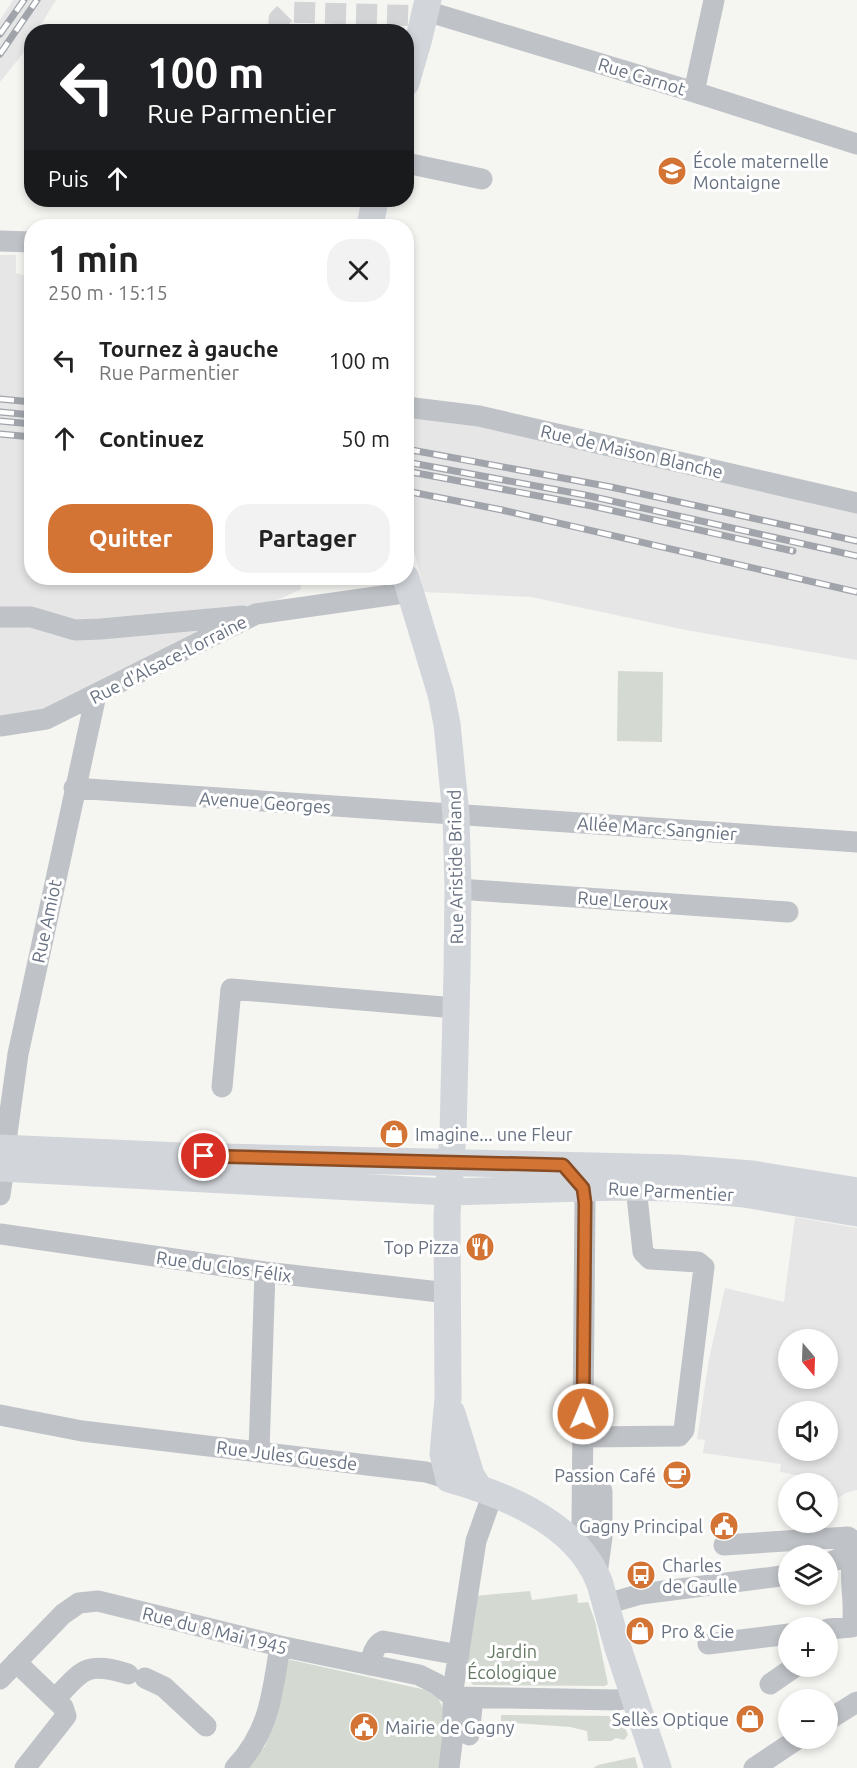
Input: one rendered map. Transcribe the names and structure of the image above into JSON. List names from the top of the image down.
{
  "streets": {
    "main road": ["Rue Aristide Briand", "Rue Parmentier", "Rue Jules Guesde"],
    "street": [
      "Rue Carnot",
      "Rue de Maison Blanche",
      "Rue d'Alsace-Lorraine",
      "Avenue Georges",
      "Allée Marc Sangnier",
      "Rue Leroux",
      "Rue Amiot",
      "Rue du Clos Félix",
      "Rue du 8 Mai 1945"
    ]
  },
  "crossings": [
    ["Rue d'Alsace-Lorraine", "Rue Aristide Briand"],
    ["Rue d'Alsace-Lorraine", "Rue Amiot"],
    ["Avenue Georges", "Allée Marc Sangnier"],
    ["Avenue Georges", "Rue Aristide Briand"],
    ["Avenue Georges", "Rue Amiot"],
    ["Allée Marc Sangnier", "Rue Aristide Briand"],
    ["Rue Aristide Briand", "Rue Leroux"],
    ["Rue Aristide Briand", "Rue Parmentier"],
    ["Rue Amiot", "Rue Parmentier"]
  ],
  "parks": ["Jardin Écologique"],
  "places": {
    "school or university": ["École maternelle Montaigne"],
    "shop": ["Imagine... une Fleur", "Pro & Cie", "Sellès Optique"],
    "restaurant": ["Top Pizza"],
    "cafe": ["Passion Café"],
    "public building": ["Gagny Principal", "Mairie de Gagny"],
    "bus stop": ["Charles de Gaulle"]
  },
  "north": "bottom",
  "page": {
    "turn": ["100 m", "Rue Parmentier"],
    "then": "Puis",
    "heading": ["1 min", "250 m · 15:15"],
    "list": [
      {
        "name": "Tournez à gauche",
        "note": "Rue Parmentier",
        "value": "100 m"
      },
      {
        "name": "Continuez",
        "value": "50 m"
      }
    ],
    "buttons": ["Quitter", "Partager"],
    "map_buttons": ["+", "−"]
  }
}
